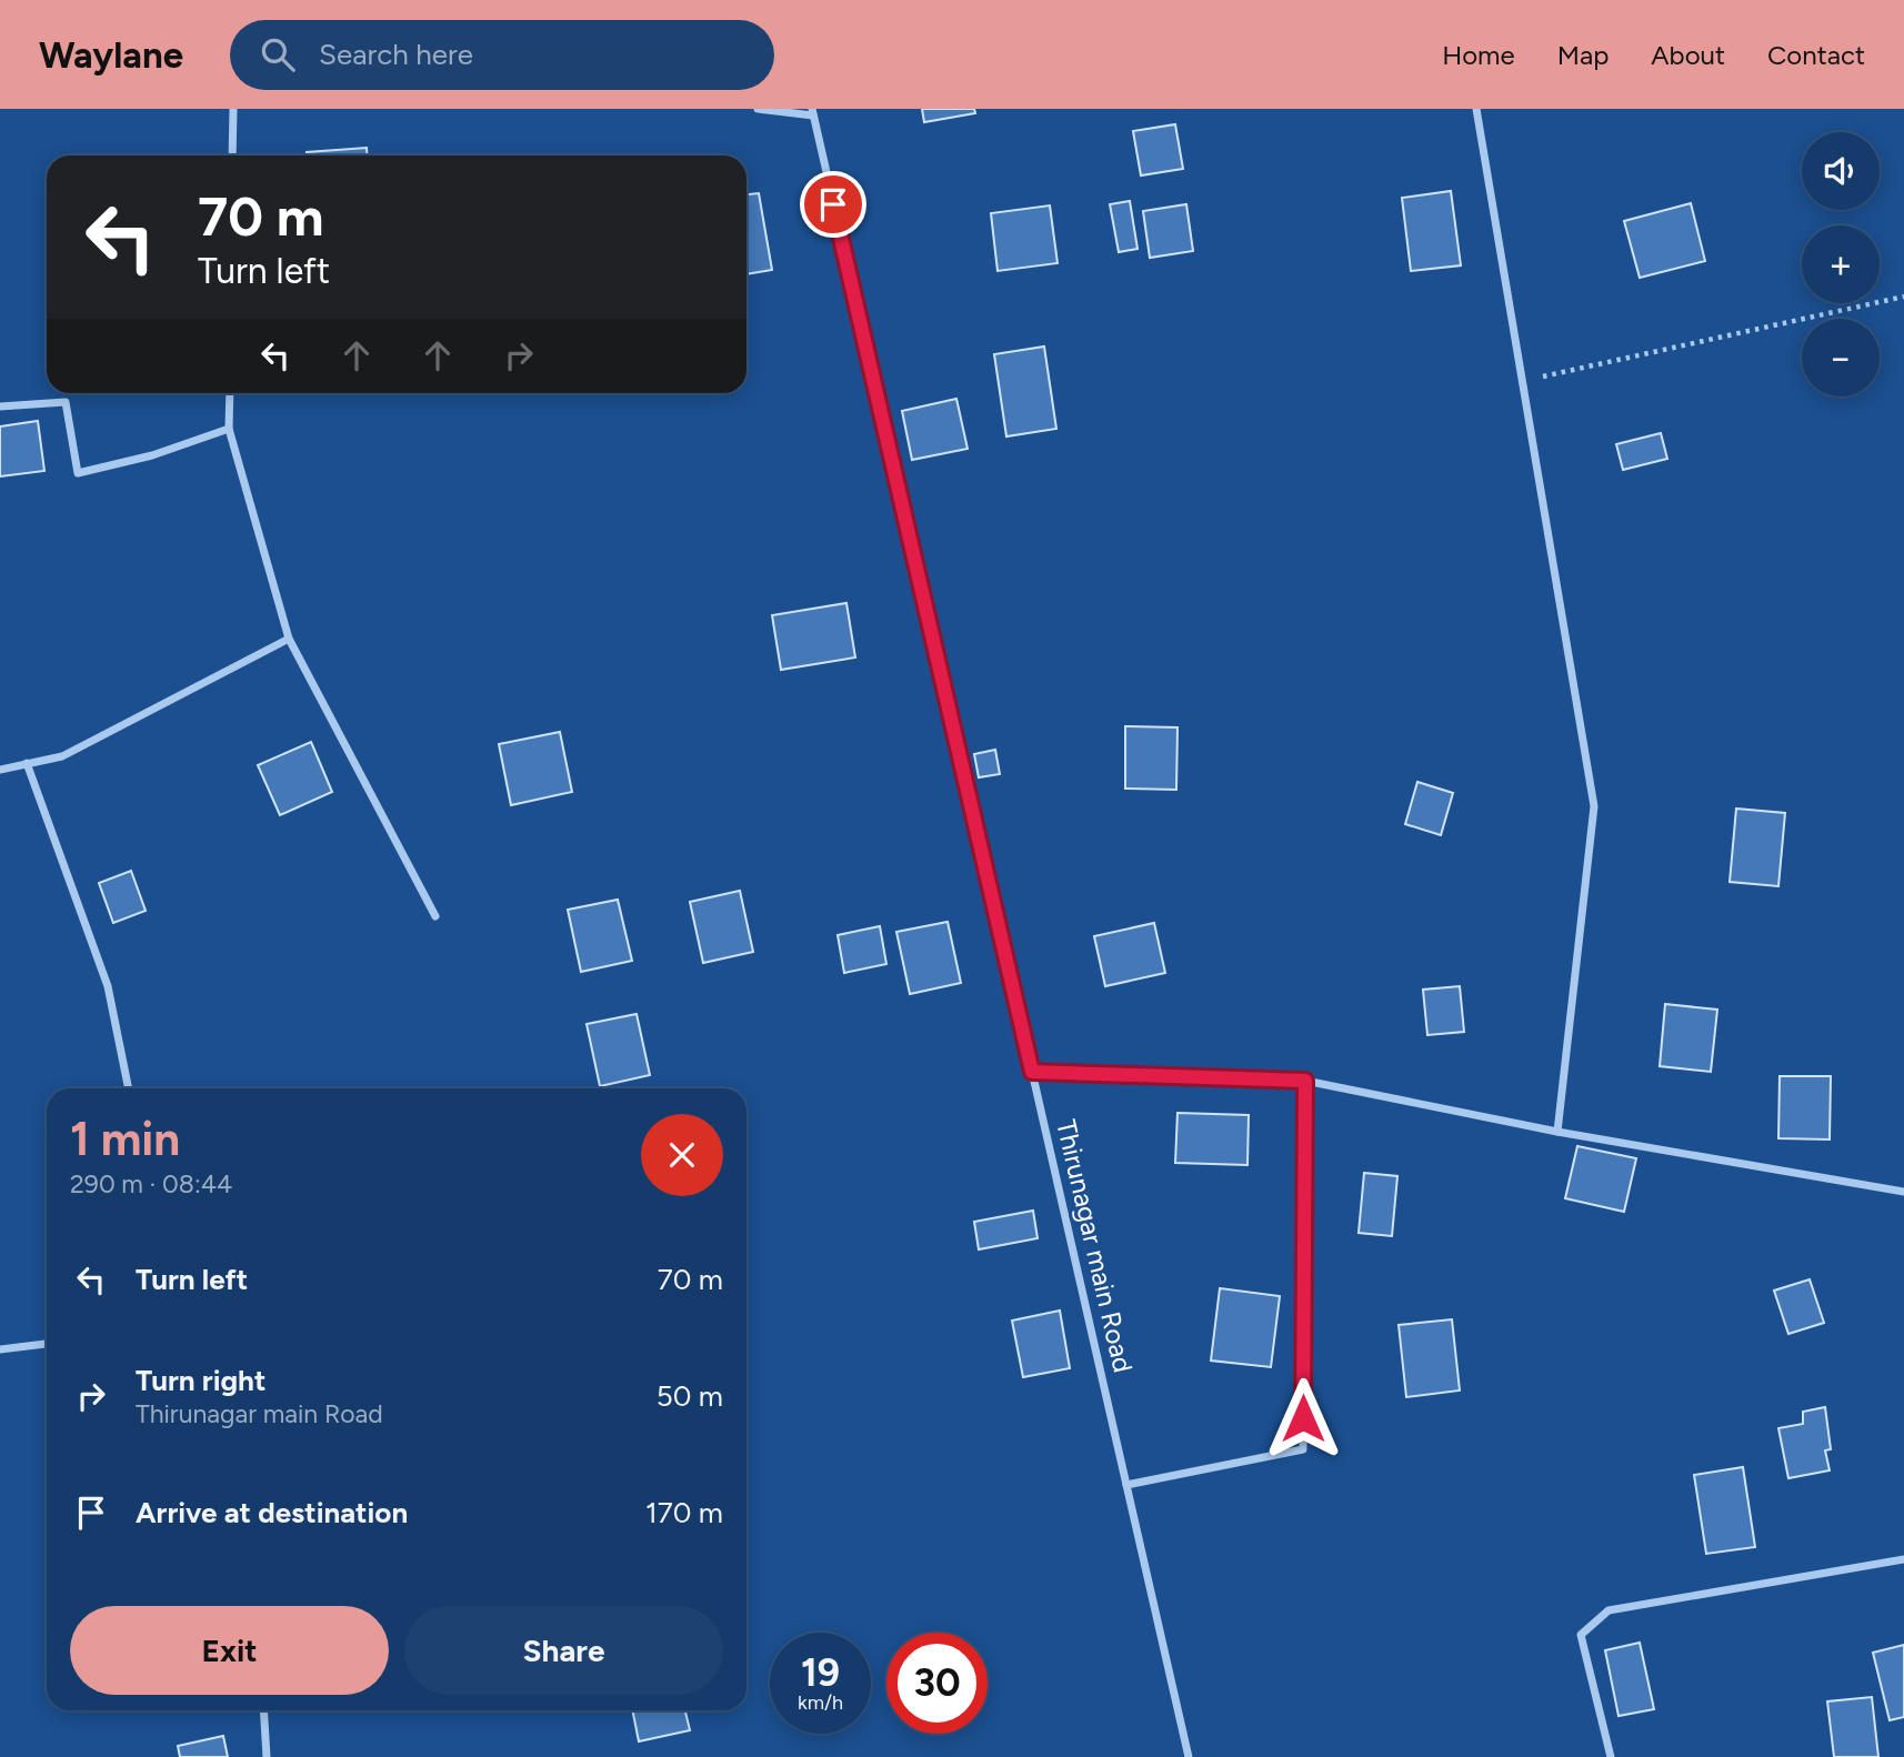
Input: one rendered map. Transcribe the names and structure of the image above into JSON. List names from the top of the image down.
{
  "streets": {
    "street": ["Thirunagar main Road"]
  },
  "page": {
    "header": "Waylane",
    "search": "Search here",
    "nav": [
      "Home",
      "Map",
      "About",
      "Contact"
    ],
    "map_buttons": ["+", "−"],
    "turn": ["70 m", "Turn left"],
    "heading": ["1 min", "290 m · 08:44"],
    "list": [
      {
        "name": "Turn left",
        "value": "70 m"
      },
      {
        "name": "Turn right",
        "note": "Thirunagar main Road",
        "value": "50 m"
      },
      {
        "name": "Arrive at destination",
        "value": "170 m"
      }
    ],
    "buttons": ["Exit", "Share"],
    "speed": "19 km/h",
    "limit": "30"
  }
}
